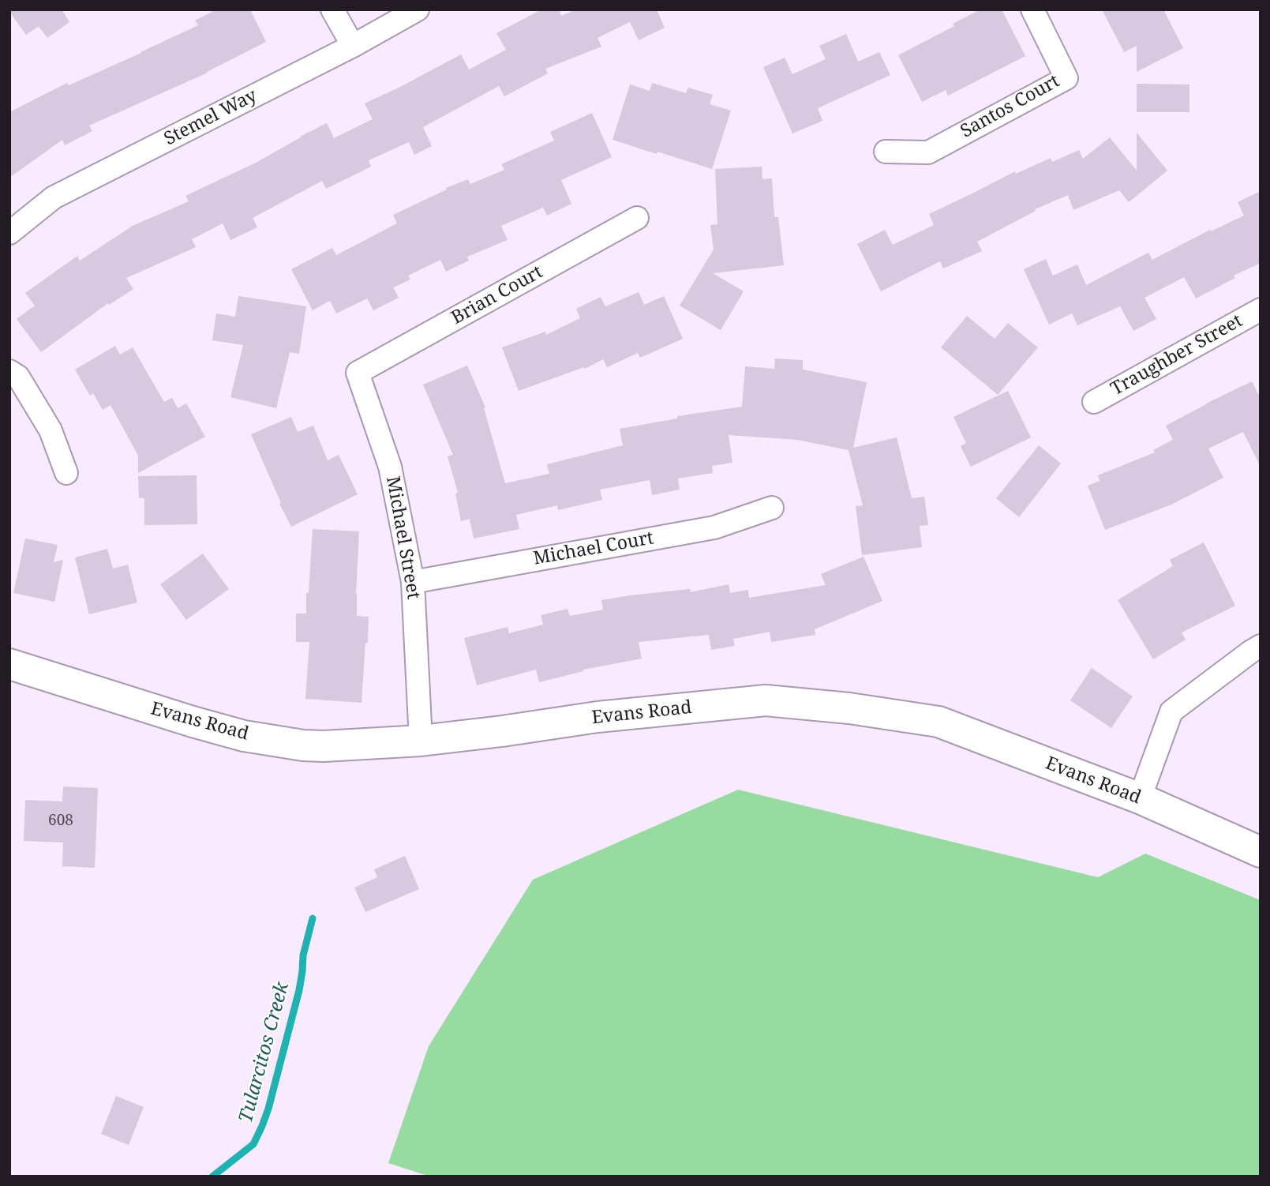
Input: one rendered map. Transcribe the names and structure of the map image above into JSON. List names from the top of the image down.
{
  "streets": {
    "street": [
      "Santos Court",
      "Stemel Way",
      "Brian Court",
      "Traughber Street",
      "Michael Street",
      "Michael Court",
      "Evans Road"
    ]
  },
  "crossings": [
    ["Brian Court", "Michael Street"],
    ["Michael Street", "Michael Court"],
    ["Michael Street", "Evans Road"]
  ],
  "water": ["Tularcitos Creek"],
  "house_numbers": ["608"]
}
